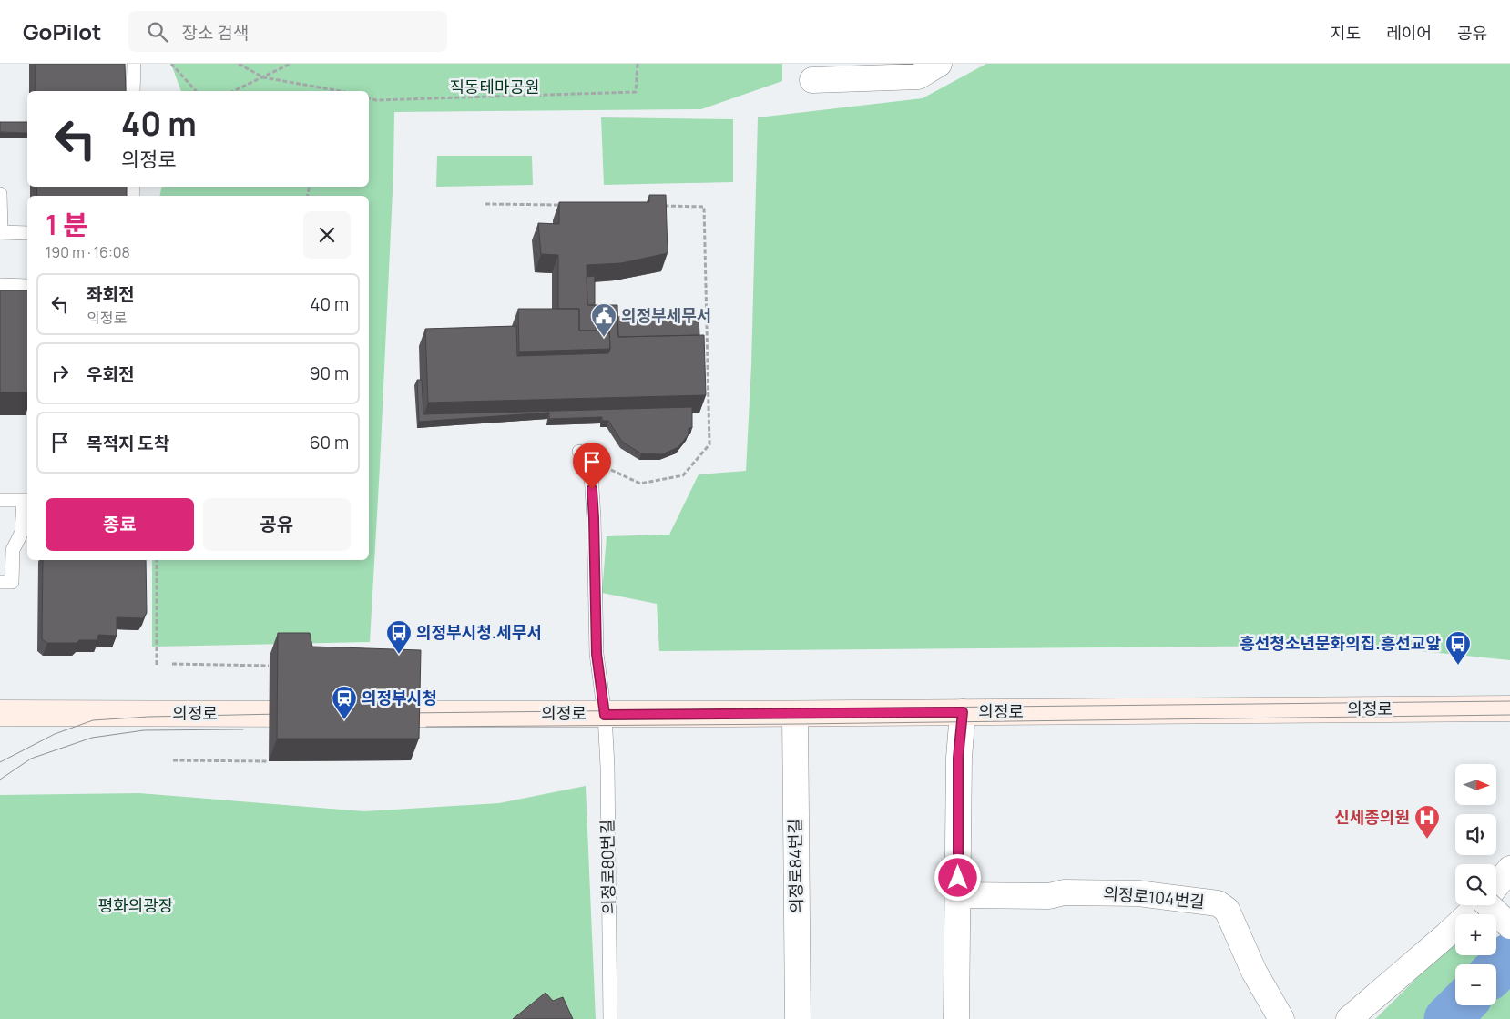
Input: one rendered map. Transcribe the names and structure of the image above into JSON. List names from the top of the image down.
{
  "streets": {
    "street": ["의정로", "의정로84번길", "의정로104번길"],
    "lane": ["의정로80번길"]
  },
  "crossings": [
    ["의정로", "의정로84번길"],
    ["의정로", "의정로80번길"]
  ],
  "parks": ["직동테마공원", "평화의광장"],
  "places": {
    "public building": ["의정부세무서"],
    "bus stop": ["의정부시청.세무서", "흥선청소년문화의집.흥선교앞"],
    "station": ["의정부시청"],
    "hospital": ["신세종의원"]
  },
  "north": "right",
  "page": {
    "header": "GoPilot",
    "search": "장소 검색",
    "nav": ["지도", "레이어", "공유"],
    "turn": ["40 m", "의정로"],
    "heading": ["1 분", "190 m · 16:08"],
    "list": [
      {
        "name": "좌회전",
        "note": "의정로",
        "value": "40 m"
      },
      {
        "name": "우회전",
        "value": "90 m"
      },
      {
        "name": "목적지 도착",
        "value": "60 m"
      }
    ],
    "buttons": ["종료", "공유"],
    "map_buttons": ["+", "−"]
  }
}
